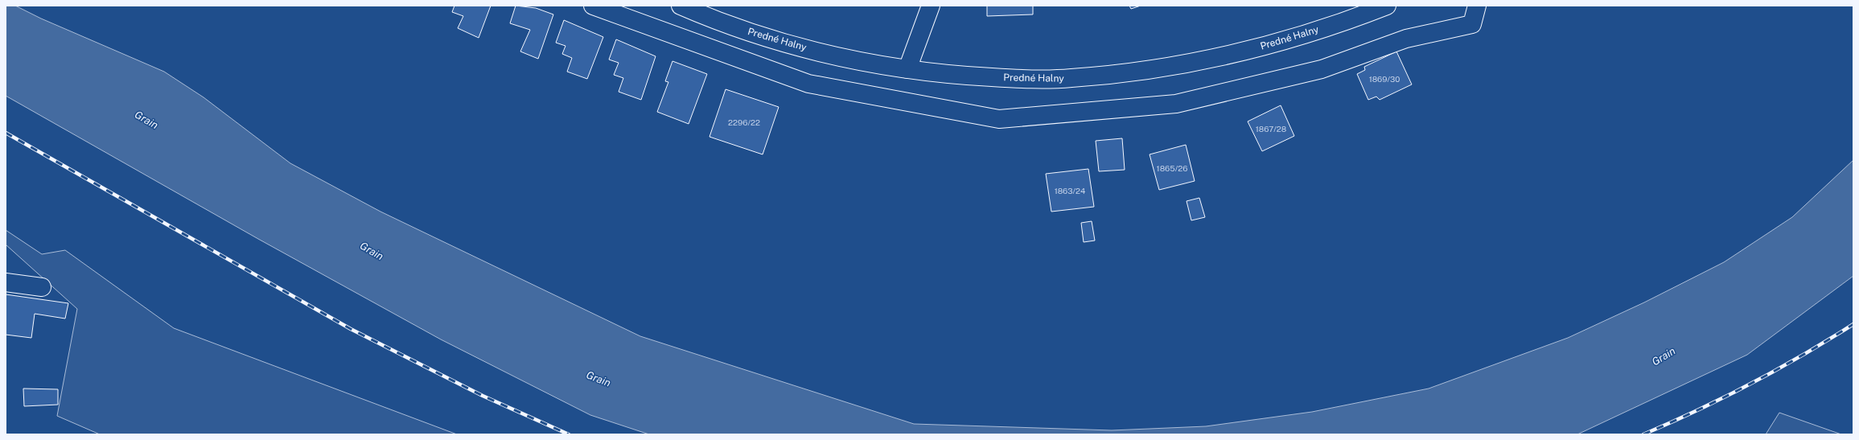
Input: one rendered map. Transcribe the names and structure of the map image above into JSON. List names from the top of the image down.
{
  "streets": {
    "street": ["Predné Halny"]
  },
  "water": ["Grain"],
  "house_numbers": [
    "1869/30",
    "2296/22",
    "1867/28",
    "1865/26",
    "1863/24"
  ]
}
